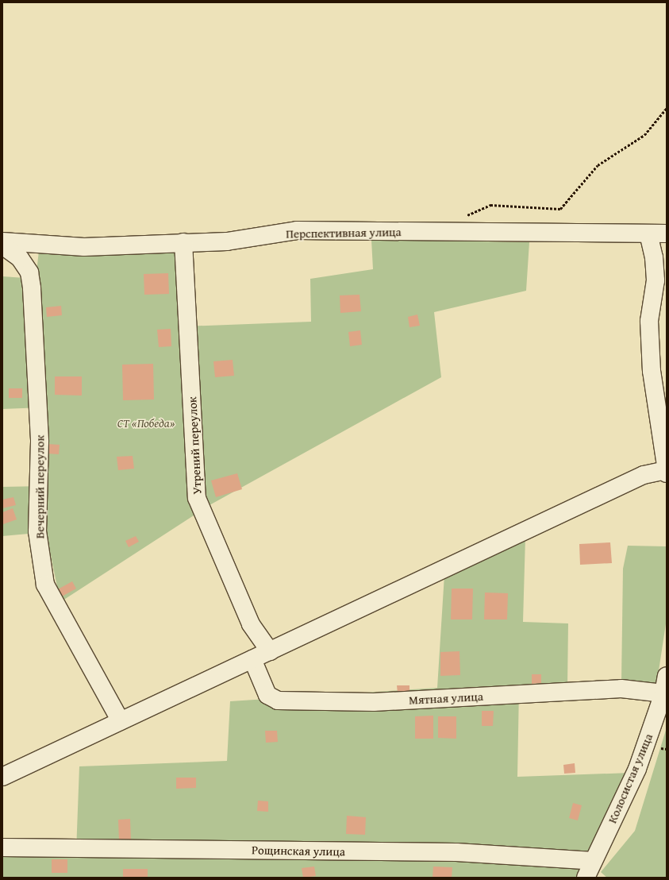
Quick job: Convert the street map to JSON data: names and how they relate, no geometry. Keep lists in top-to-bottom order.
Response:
{
  "streets": {
    "street": [
      "Перспективная улица",
      "Утрений переулок",
      "Вечерний переулок",
      "Мятная улица",
      "Колосистая улица",
      "Рощинская улица"
    ]
  },
  "crossings": [
    ["Перспективная улица", "Утрений переулок"],
    ["Мятная улица", "Колосистая улица"],
    ["Колосистая улица", "Рощинская улица"]
  ],
  "parks": ["СТ «Победа»"]
}
